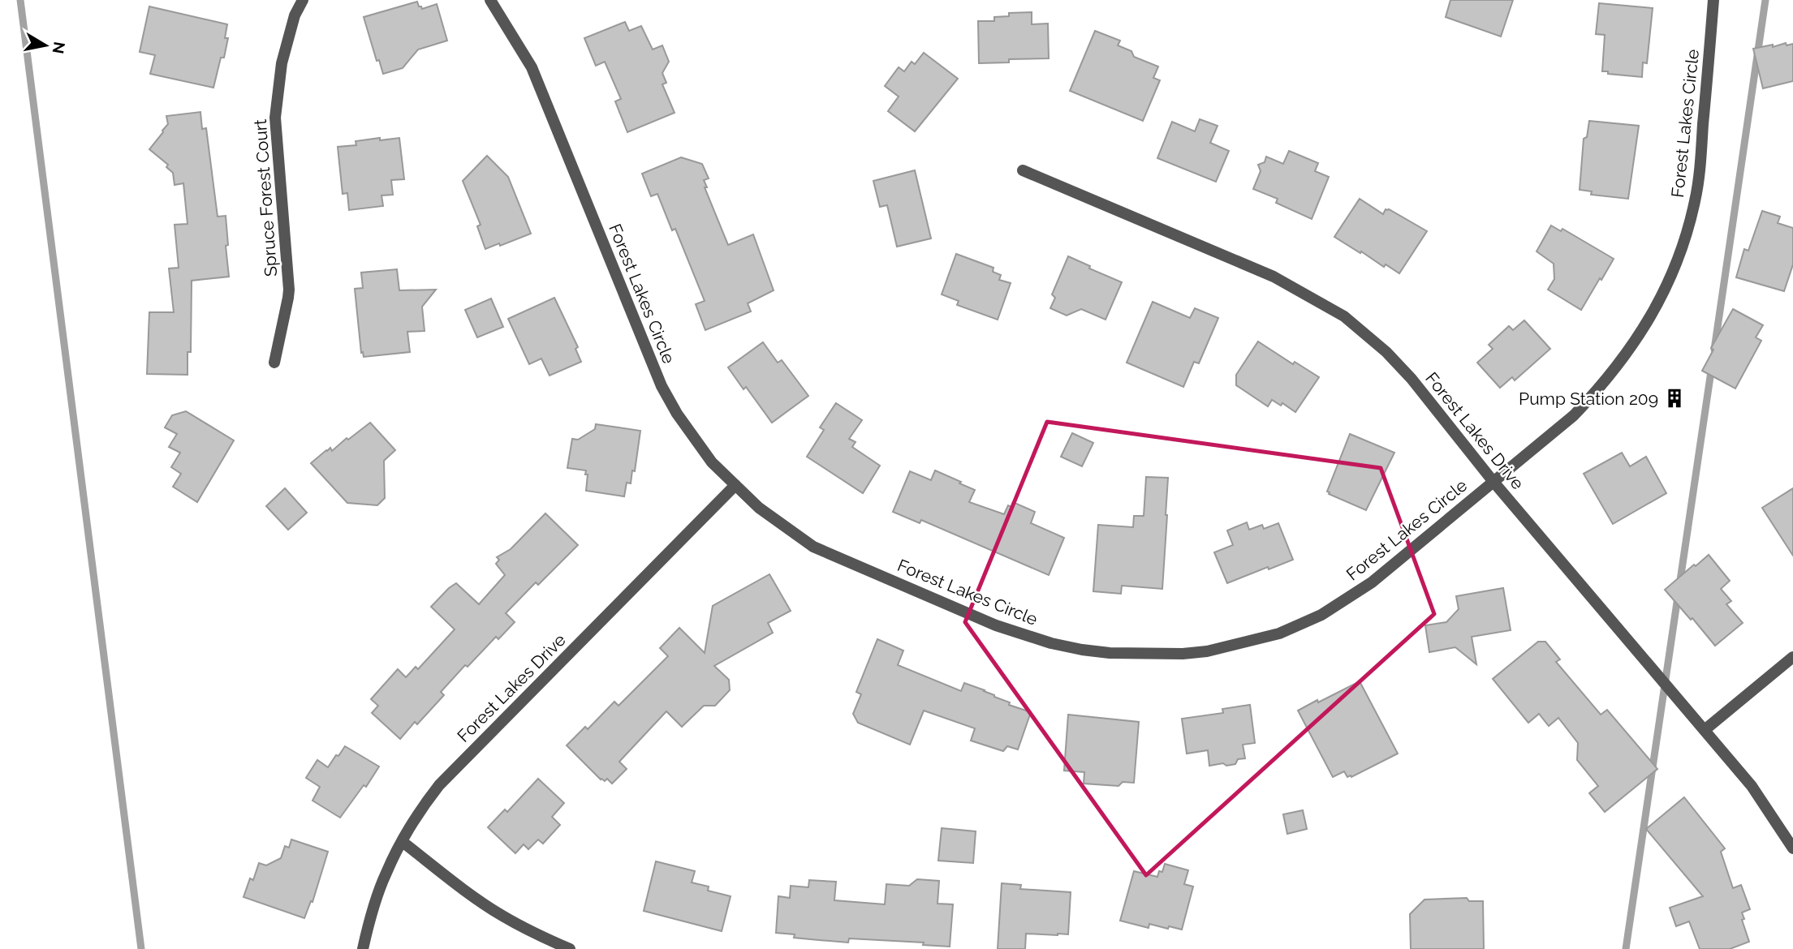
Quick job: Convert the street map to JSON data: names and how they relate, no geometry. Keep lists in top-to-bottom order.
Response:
{
  "streets": {
    "street": ["Forest Lakes Circle", "Spruce Forest Court", "Forest Lakes Drive"]
  },
  "crossings": [
    ["Forest Lakes Circle", "Forest Lakes Drive"]
  ],
  "places": {
    "building": ["Pump Station 209"]
  },
  "north": "right"
}
